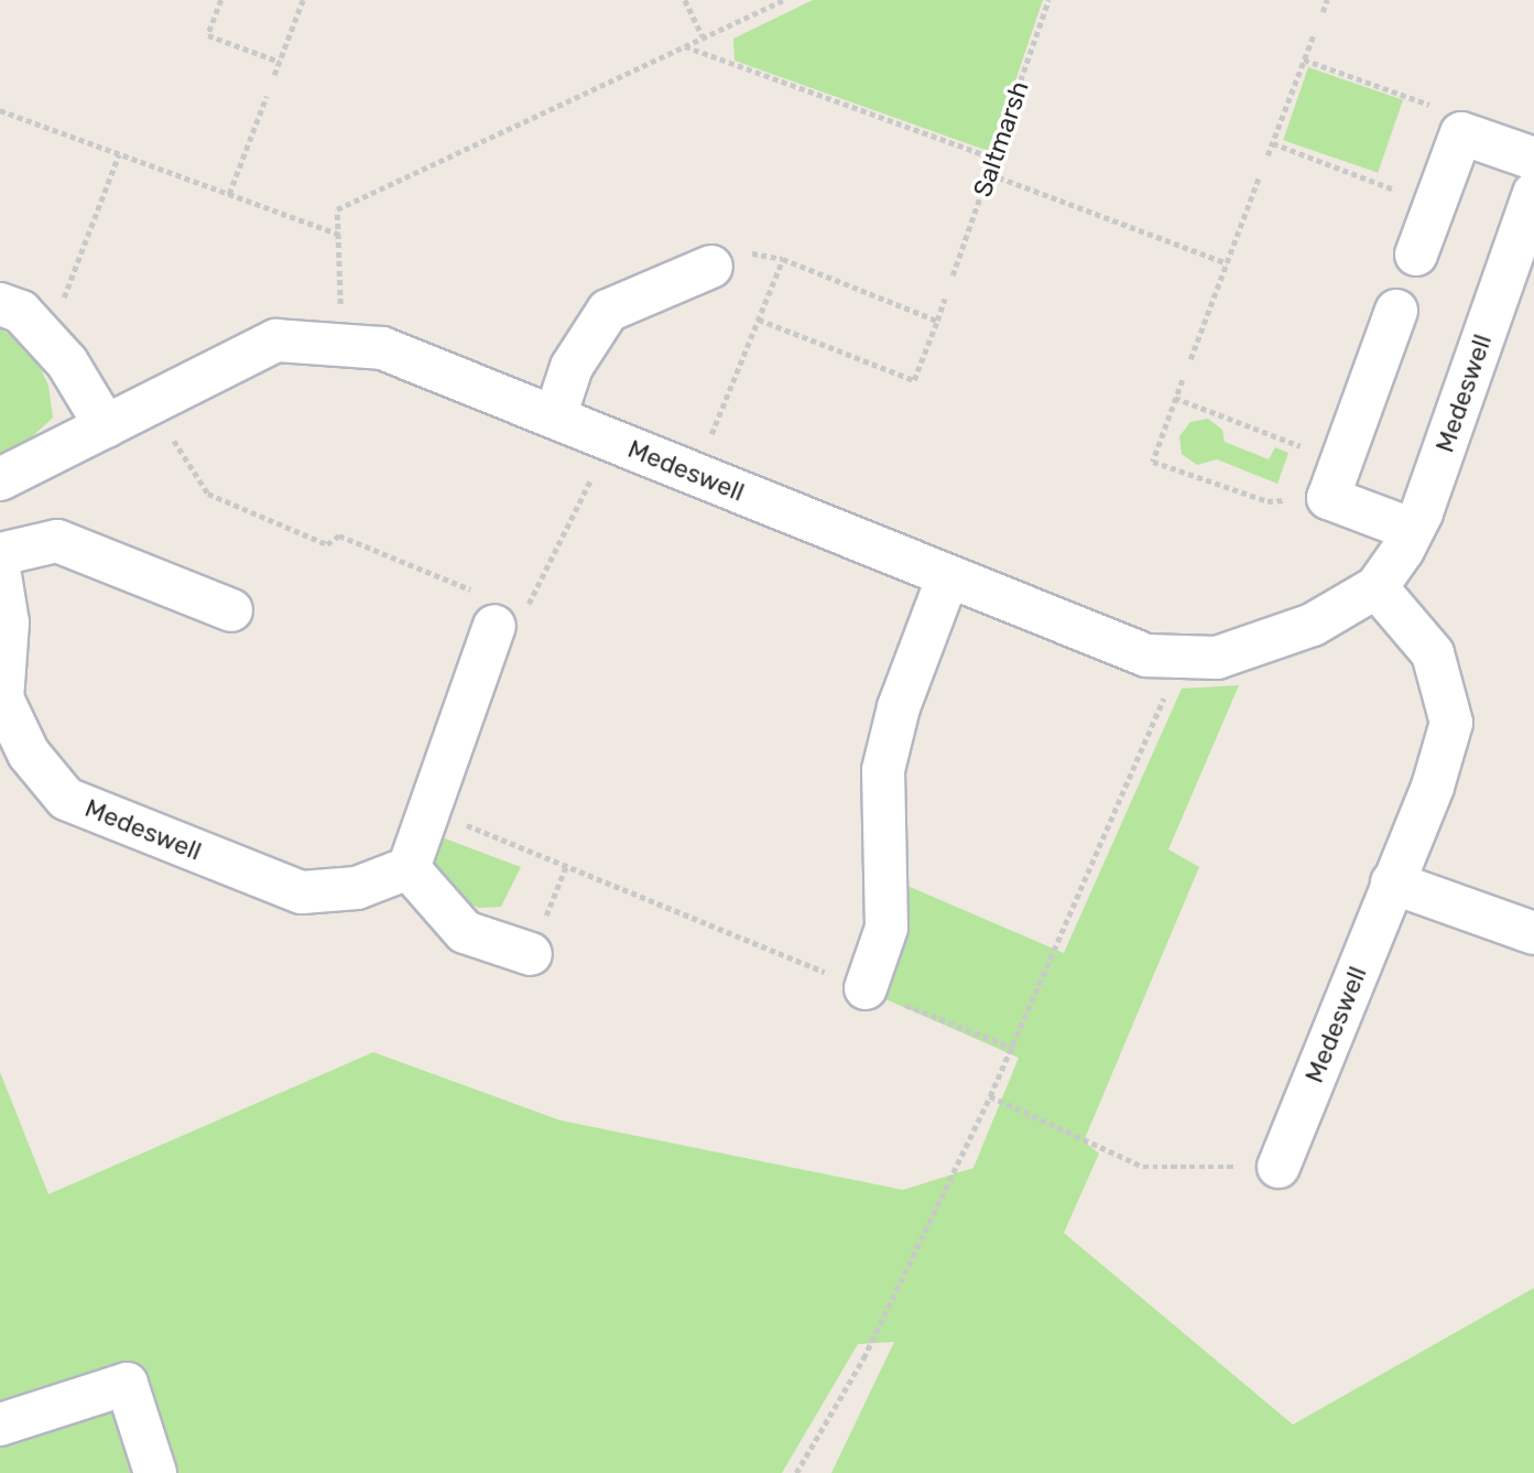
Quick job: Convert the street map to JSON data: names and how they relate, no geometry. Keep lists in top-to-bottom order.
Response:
{
  "streets": {
    "street": ["Medeswell"],
    "path": ["Saltmarsh"]
  }
}
